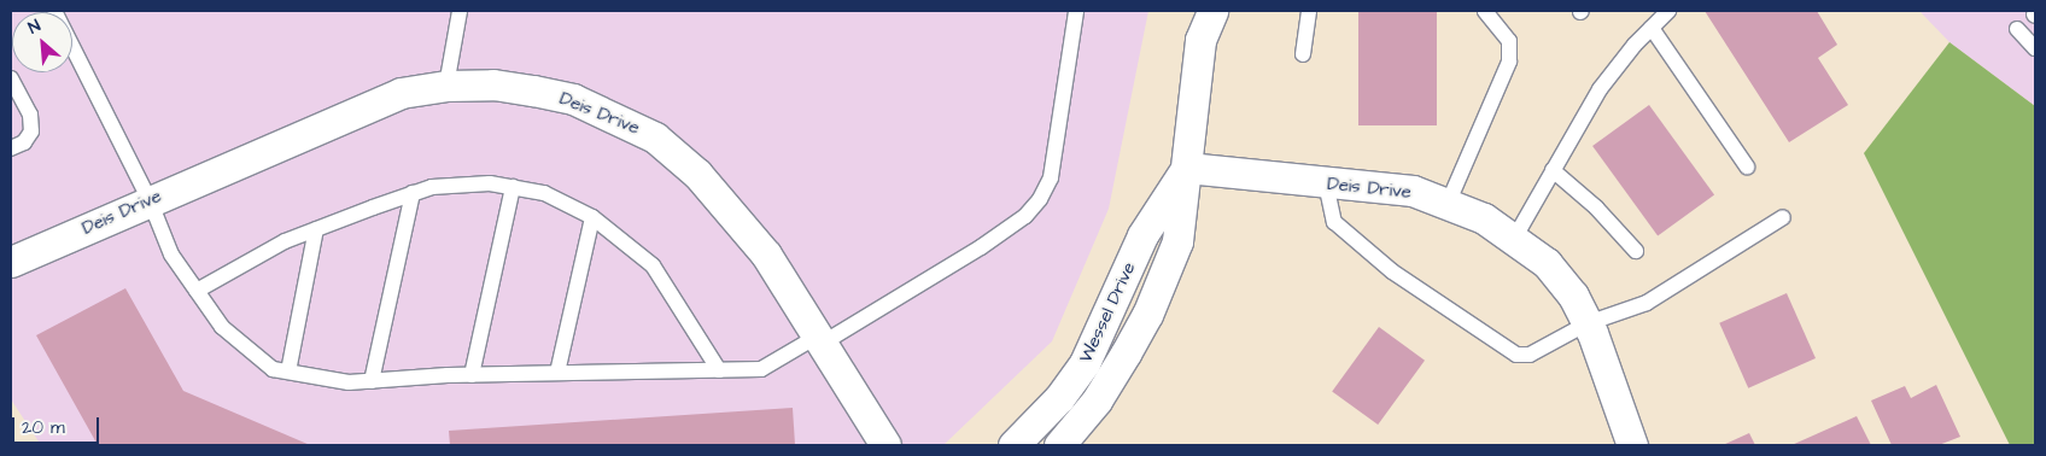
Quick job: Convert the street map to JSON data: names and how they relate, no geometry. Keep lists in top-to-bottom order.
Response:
{
  "streets": {
    "street": ["Deis Drive", "Wessel Drive"]
  },
  "crossings": [
    ["Deis Drive", "Wessel Drive"]
  ],
  "scale_bar": "20 m",
  "north": "top left"
}
